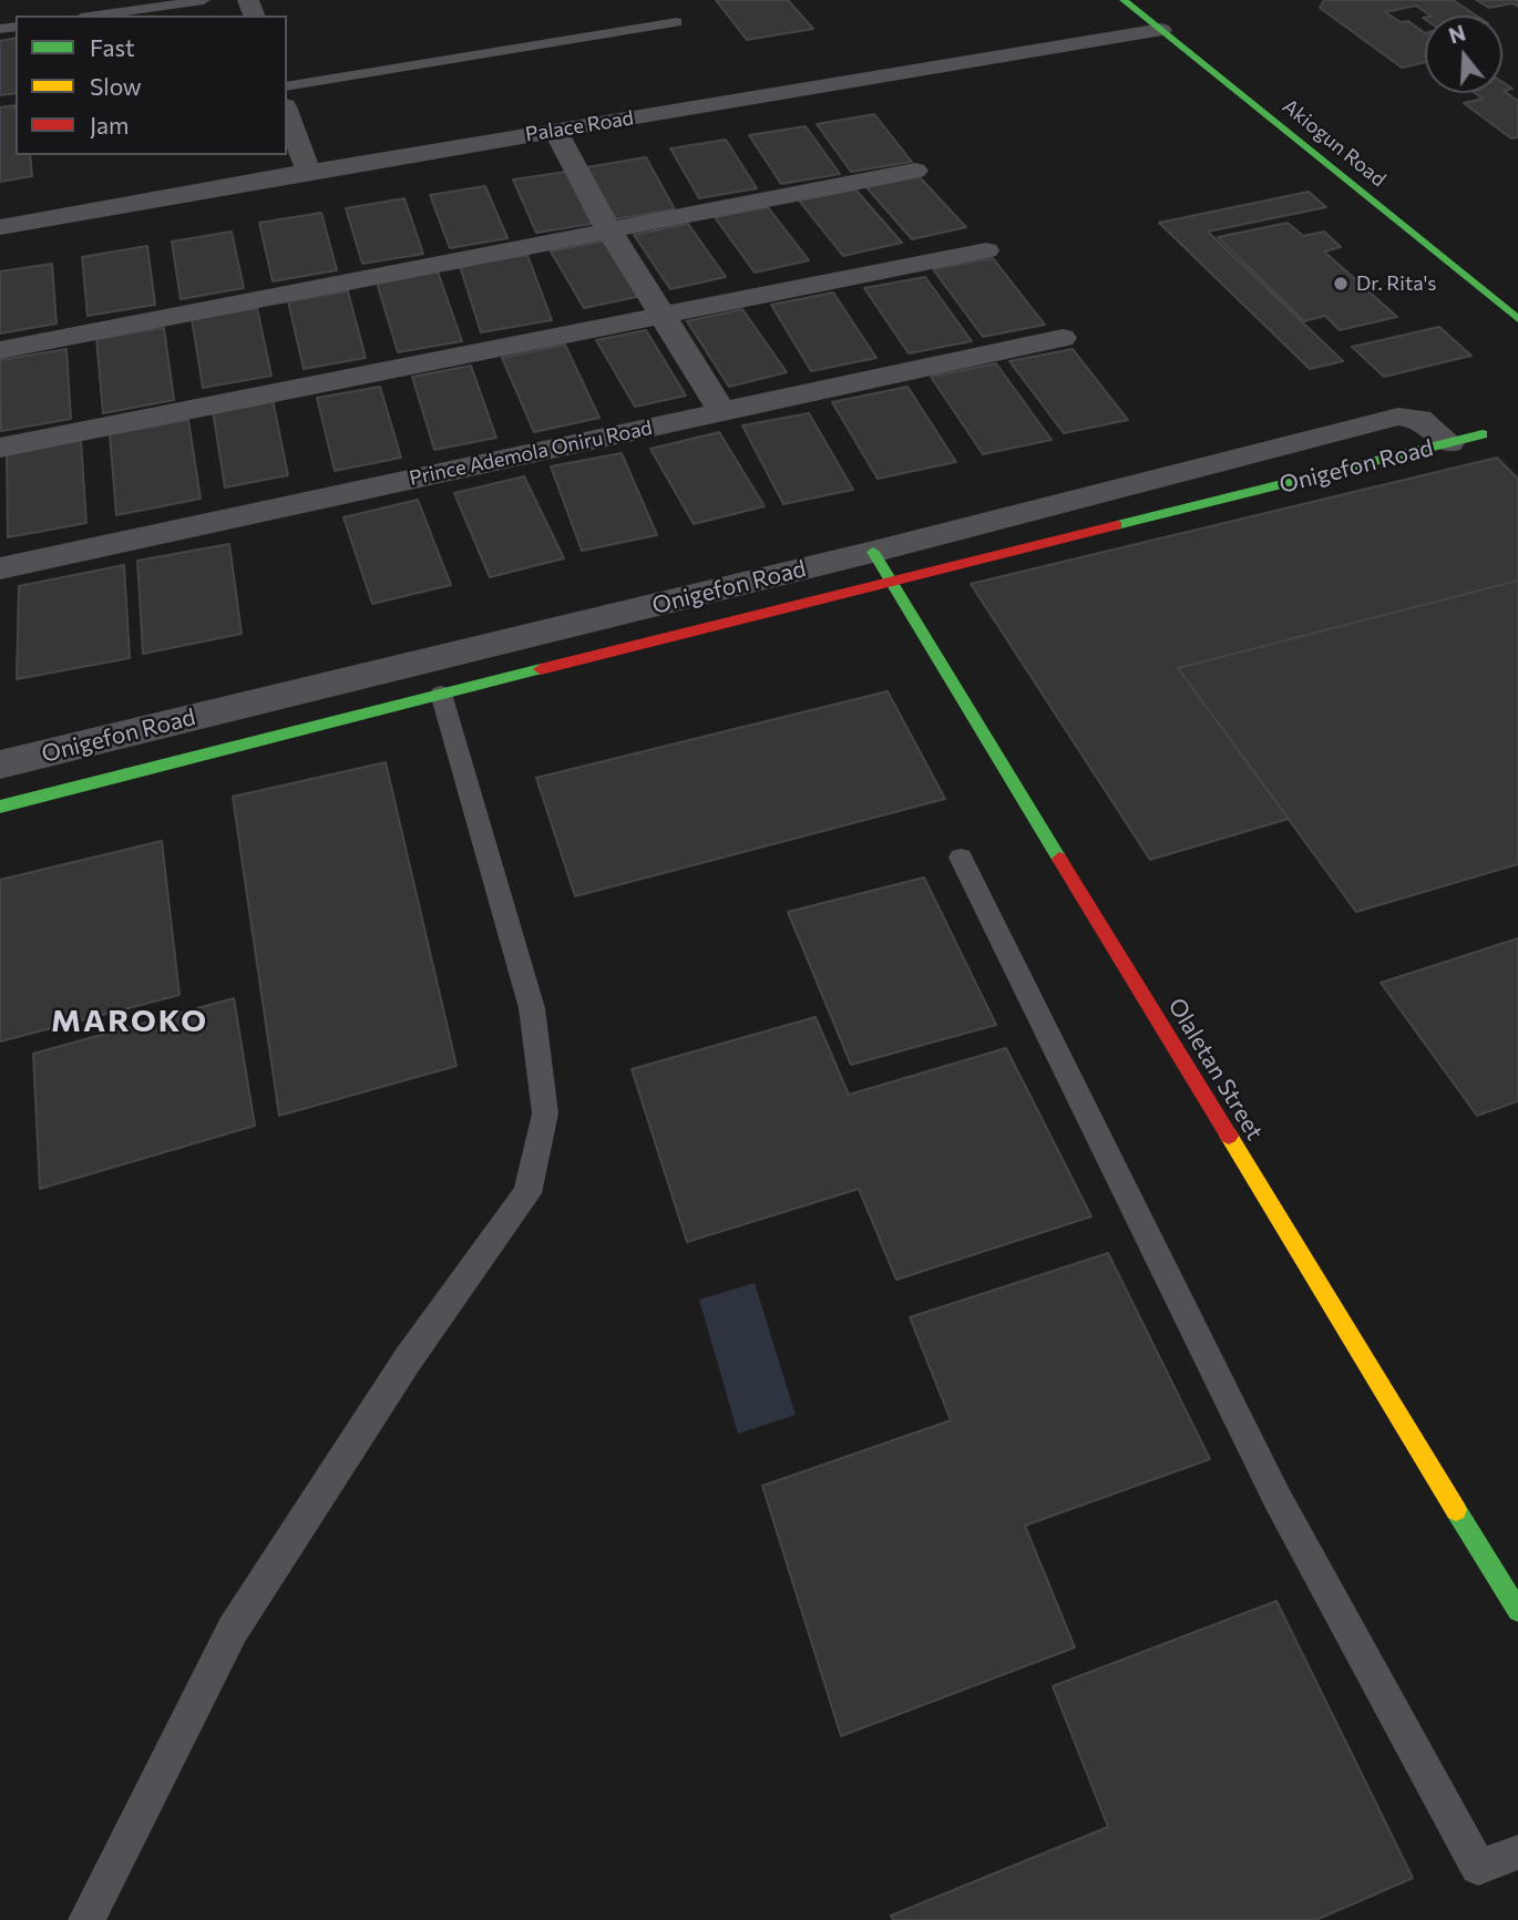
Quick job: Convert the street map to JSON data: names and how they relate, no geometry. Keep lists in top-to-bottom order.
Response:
{
  "streets": {
    "street": [
      "Palace Road",
      "Akiogun Road",
      "Prince Ademola Oniru Road",
      "Onigefon Road",
      "Olaletan Street"
    ]
  },
  "crossings": [
    ["Palace Road", "Akiogun Road"],
    ["Onigefon Road", "Olaletan Street"]
  ],
  "districts": ["MAROKO"],
  "places": ["Dr. Rita's"],
  "legend": ["Fast", "Slow", "Jam"],
  "north": "top"
}
